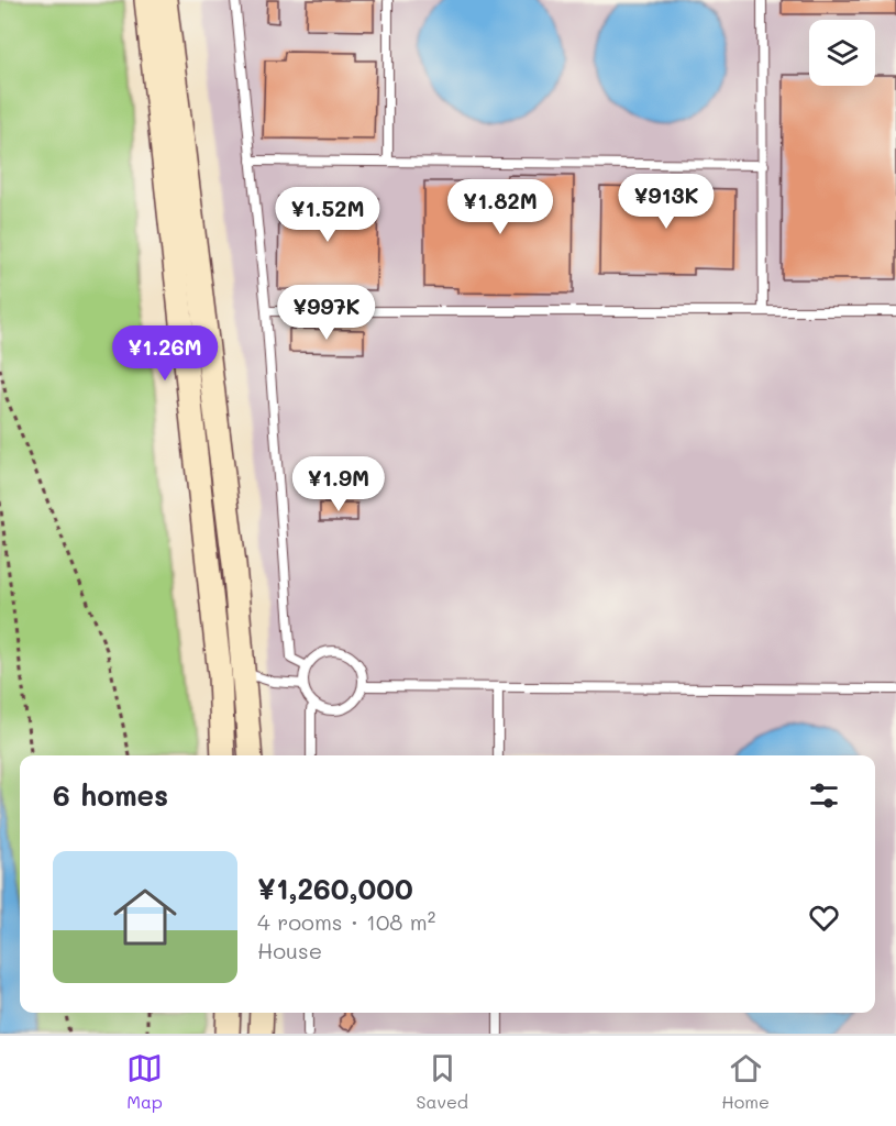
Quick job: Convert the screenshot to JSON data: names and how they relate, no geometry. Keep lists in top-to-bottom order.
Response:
{
  "page": {
    "price": [
      "¥913K",
      "¥1.82M",
      "¥1.52M",
      "¥997K",
      "¥1.26M",
      "¥1.9M"
    ],
    "heading": "6 homes",
    "list": [
      {
        "name": "¥1,260,000",
        "note": "4 rooms · 108 m² · House"
      }
    ],
    "tabs": ["Map", "Saved", "Home"]
  }
}
